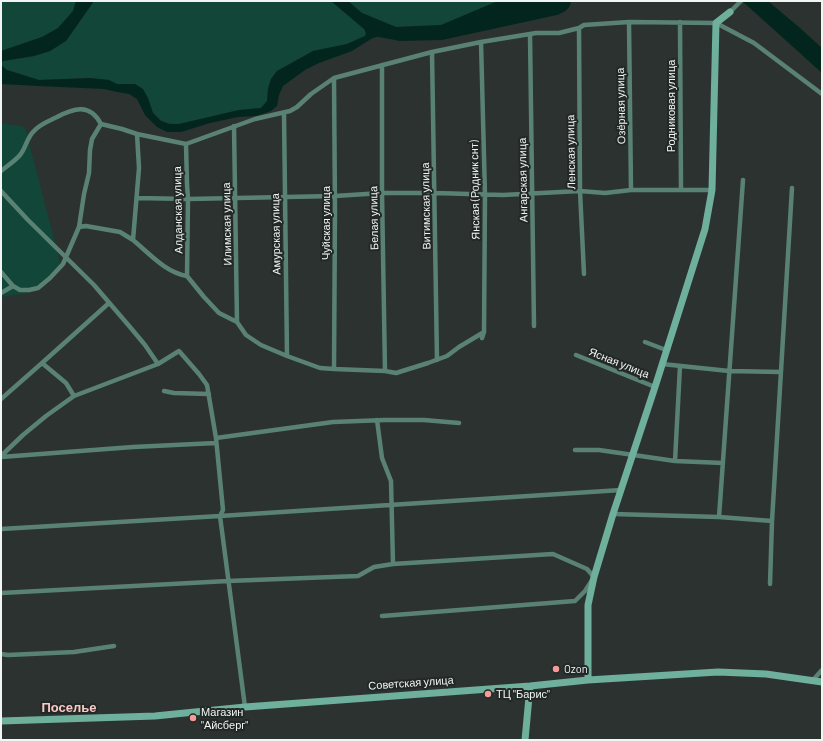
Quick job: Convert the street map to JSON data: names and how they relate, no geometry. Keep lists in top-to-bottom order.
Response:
{
  "streets": {
    "main road": ["Советская улица"],
    "street": [
      "Озёрная улица",
      "Родниковая улица",
      "Ленская улица",
      "Ангарская улица",
      "Янская (Родник снт)",
      "Витимская улица",
      "Алданская улица",
      "Белая улица",
      "Чуйская улица",
      "Илимская улица",
      "Амурская улица",
      "Ясная улица"
    ]
  },
  "crossings": [
    ["Янская (Родник снт)", "Витимская улица"]
  ],
  "districts": ["Поселье"],
  "places": ["Ozon", "ТЦ \"Барис\"", "Магазин \"Айсберг\""]
}
